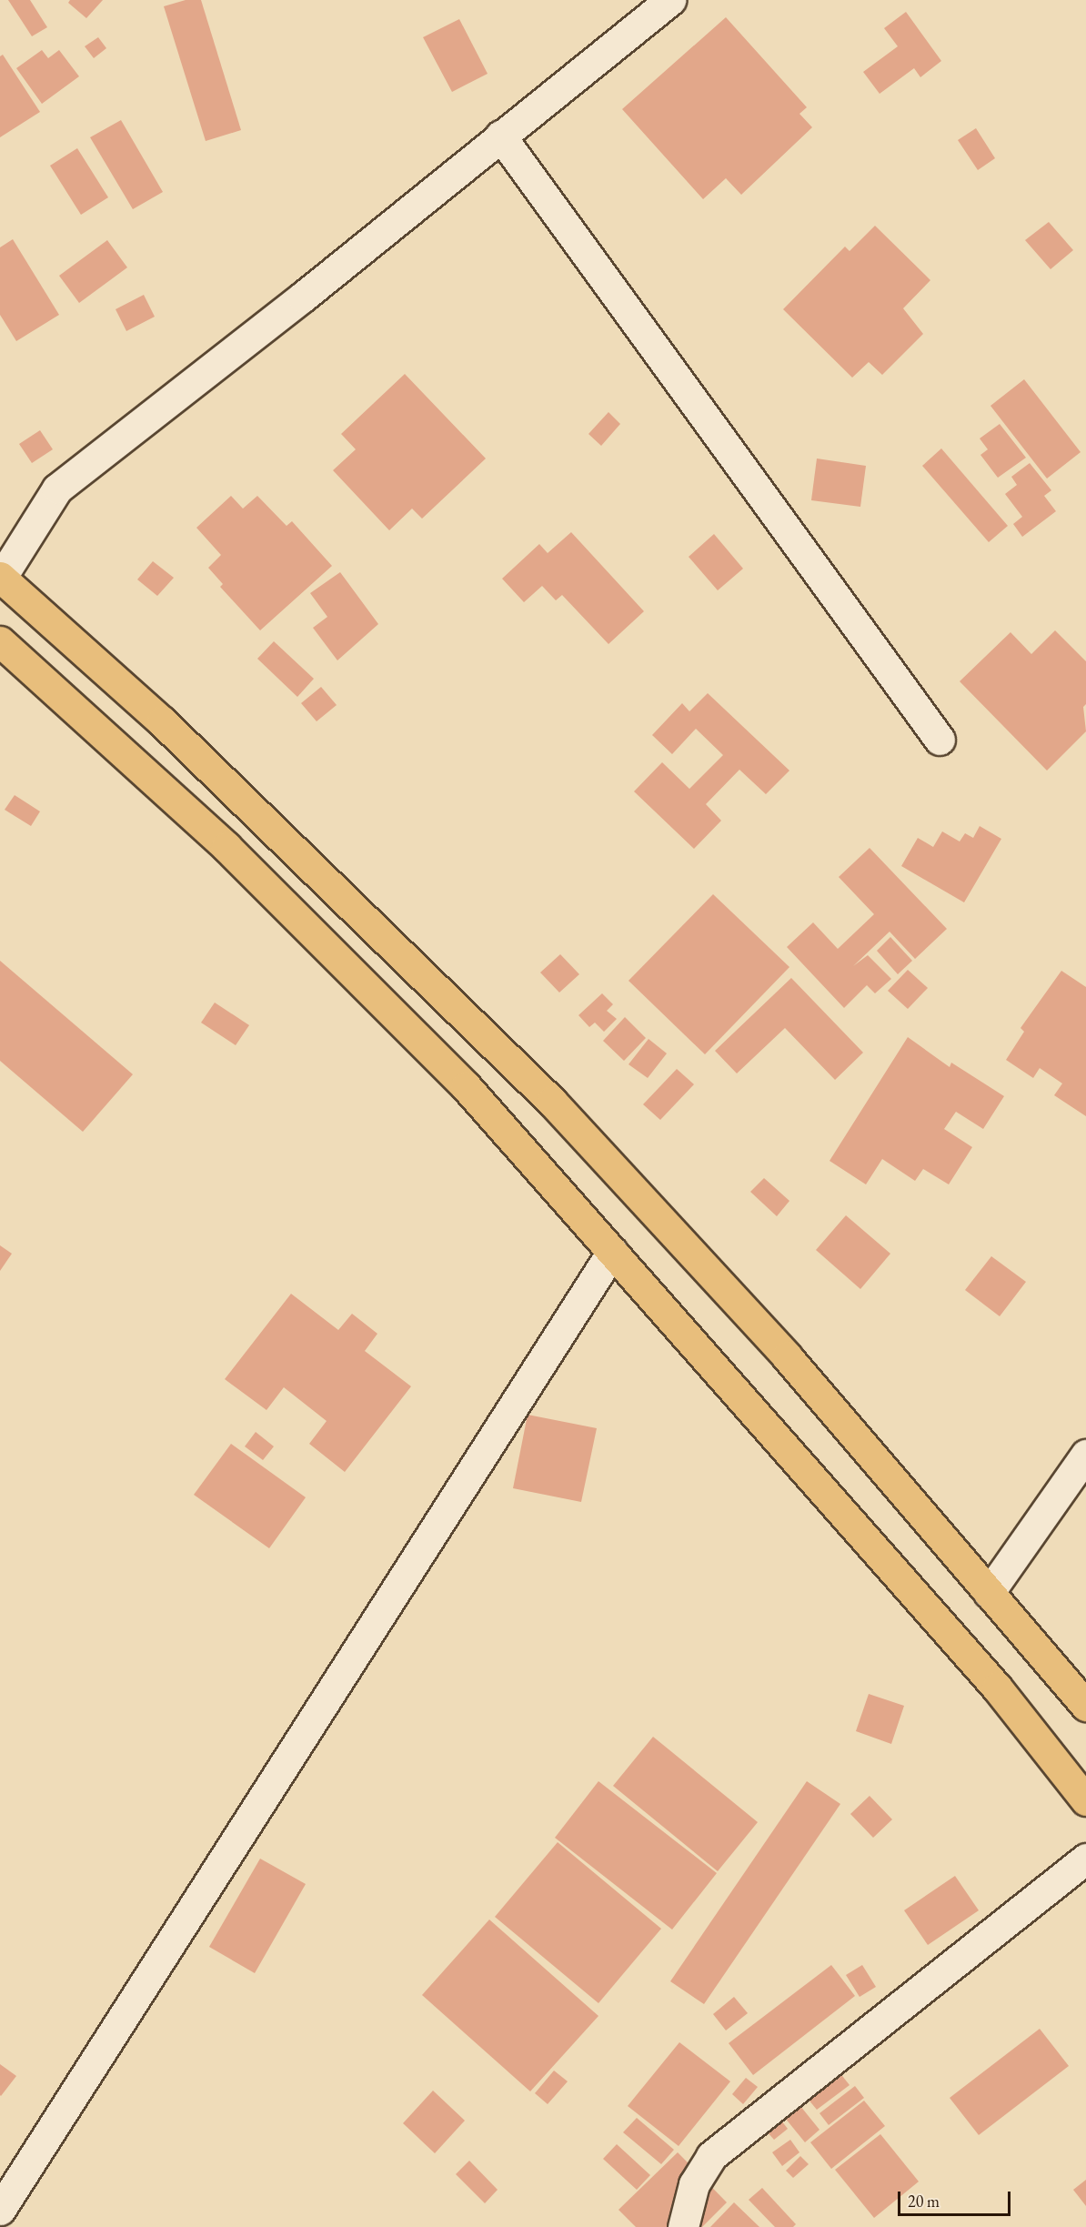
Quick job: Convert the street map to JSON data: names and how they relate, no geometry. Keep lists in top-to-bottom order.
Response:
{
  "scale_bar": "20 m"
}
